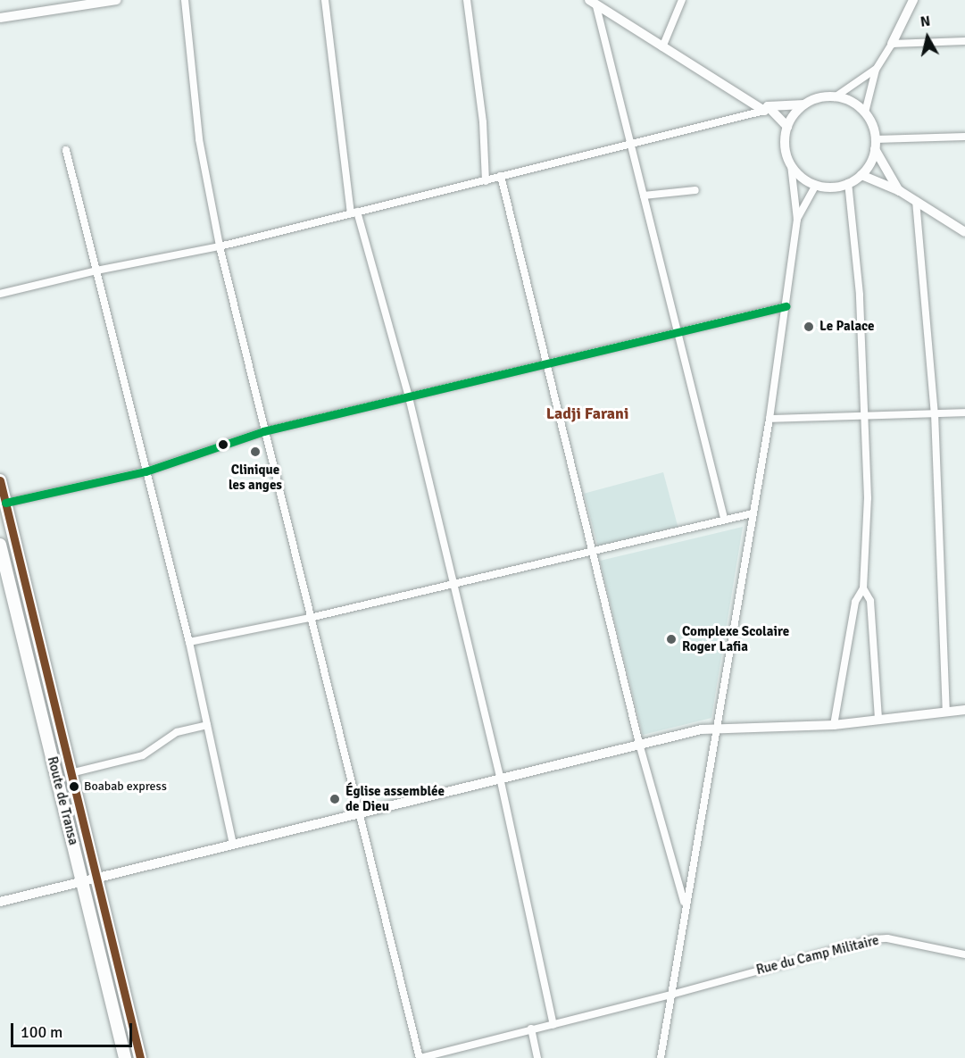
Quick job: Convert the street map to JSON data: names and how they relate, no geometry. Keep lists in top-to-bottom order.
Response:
{
  "streets": {
    "main road": ["Route de Transa"],
    "street": ["Rue du Camp Militaire"]
  },
  "districts": ["Ladji Farani"],
  "places": [
    "Le Palace",
    "Clinique les anges",
    "Complexe Scolaire Roger Lafia",
    "Boabab express",
    "Église assemblée de Dieu"
  ],
  "scale_bar": "100 m",
  "north": "top"
}
